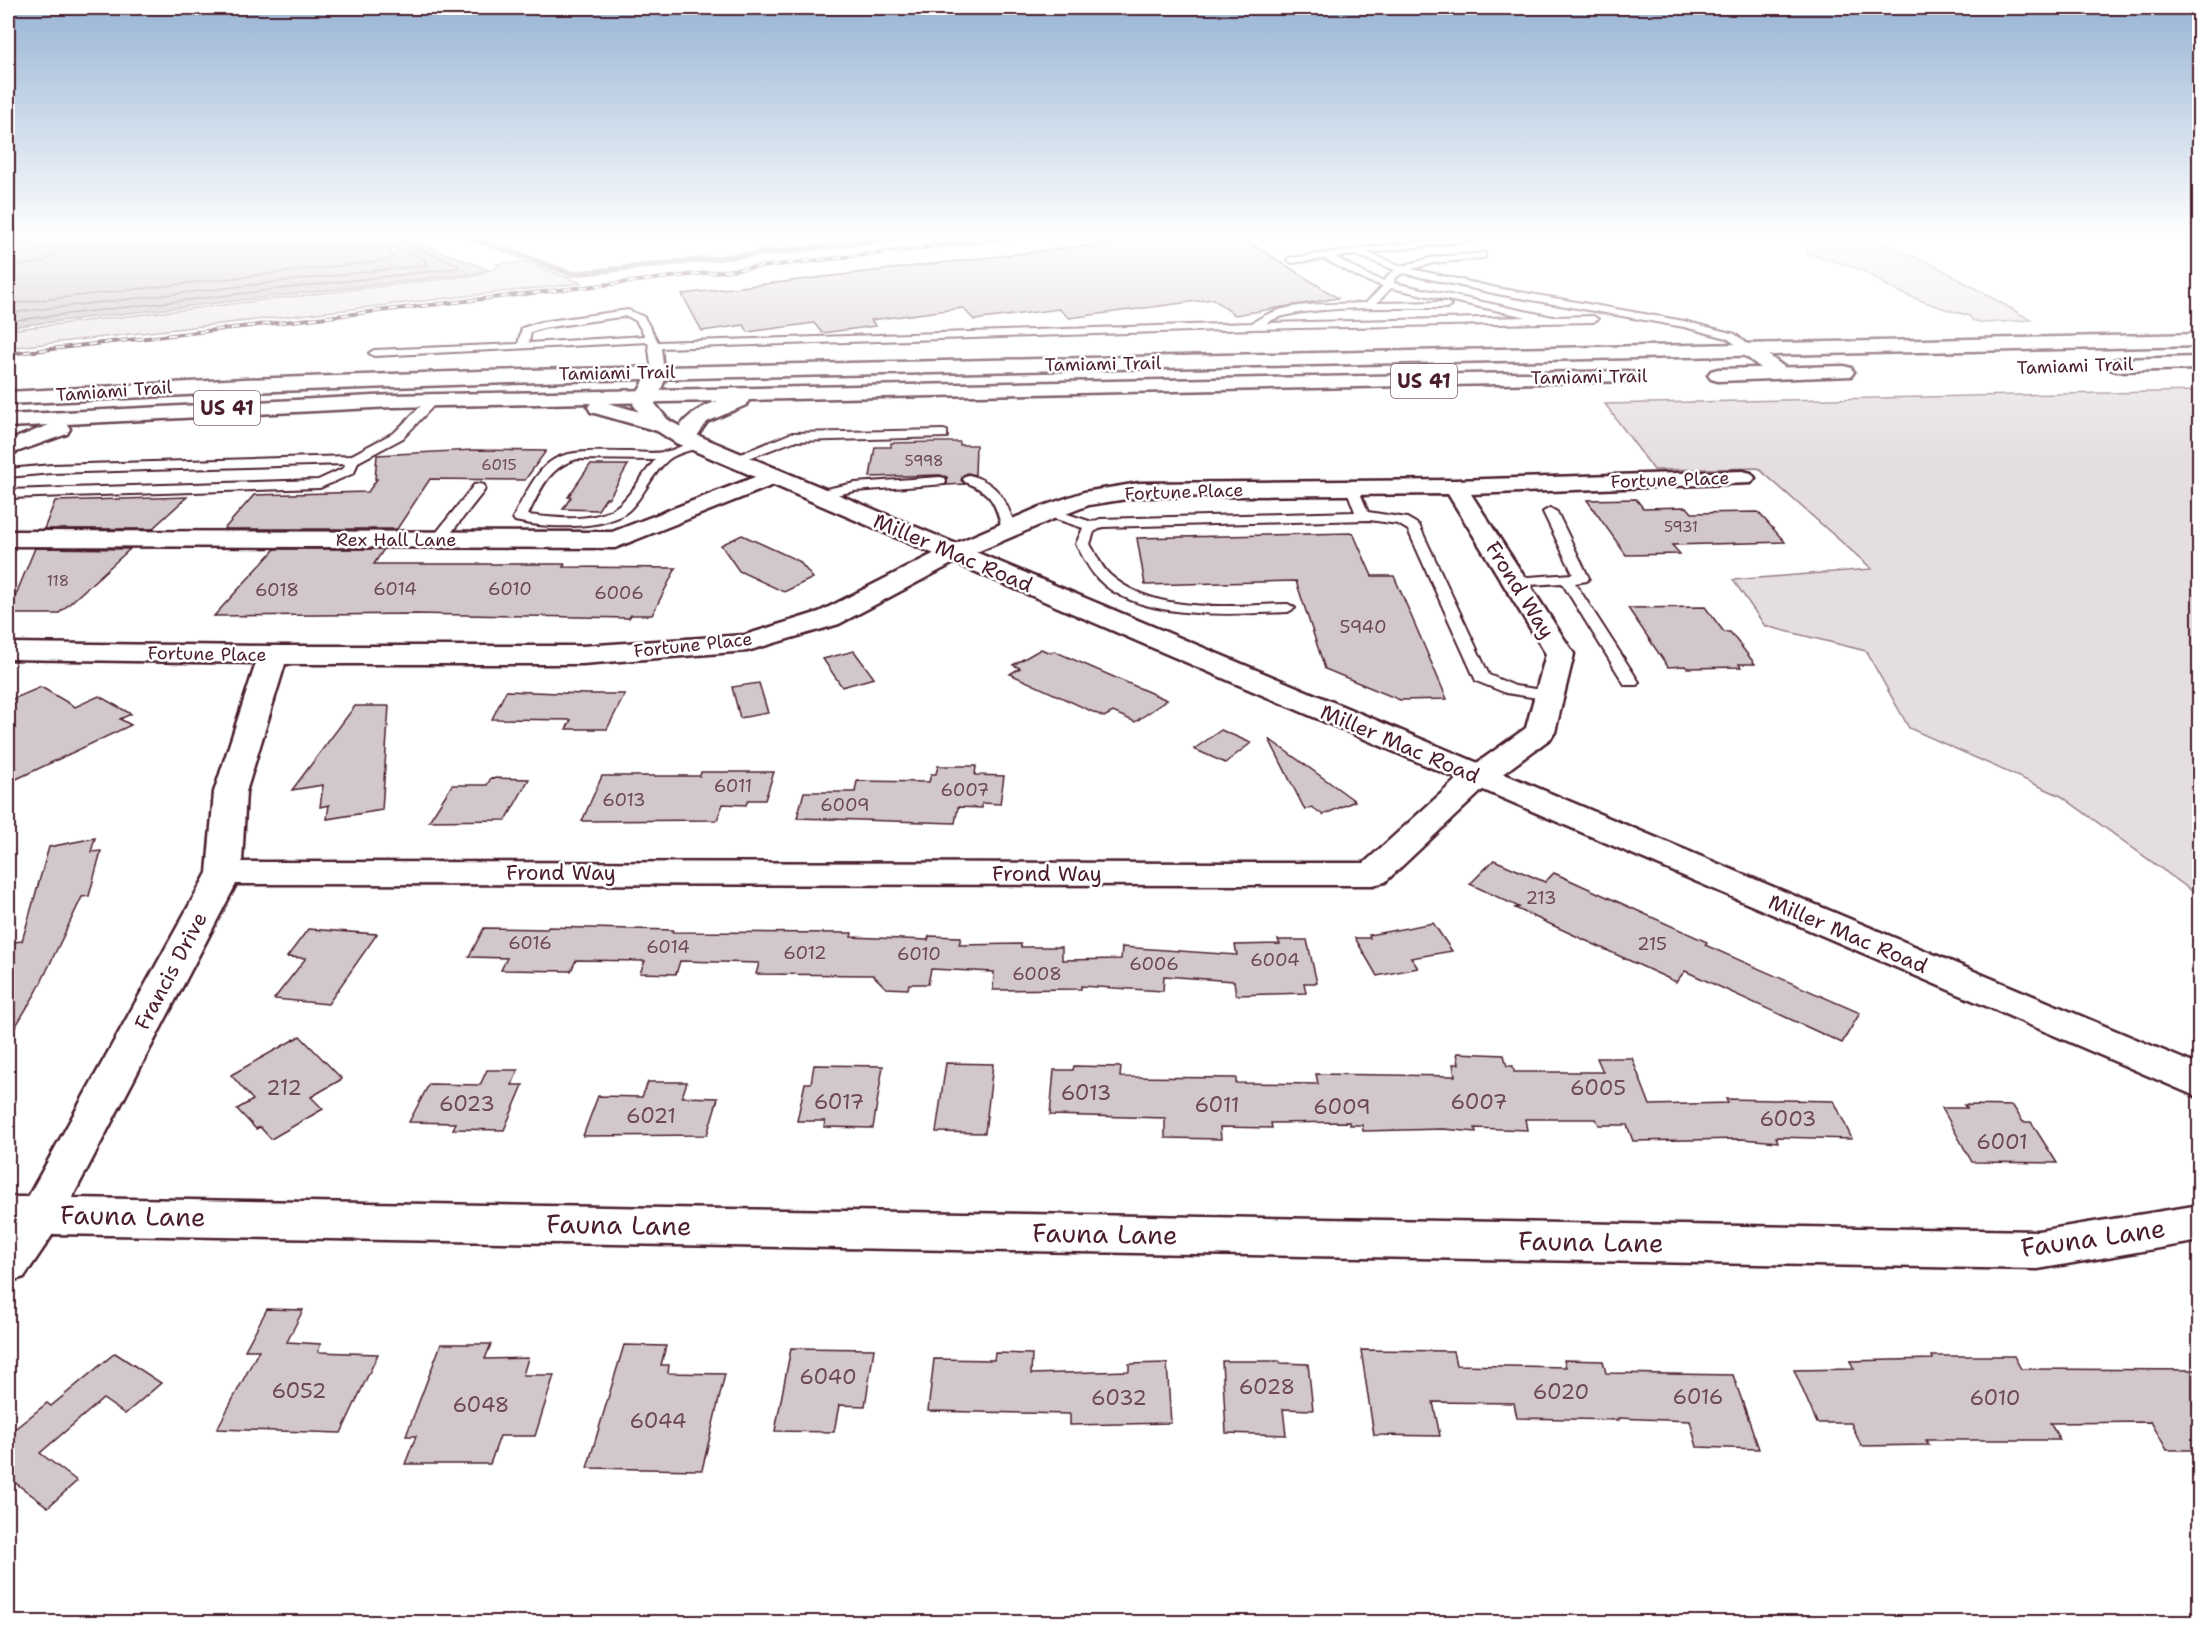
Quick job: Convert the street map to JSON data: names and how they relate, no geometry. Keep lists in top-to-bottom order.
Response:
{
  "streets": {
    "street": [
      "Tamiami Trail",
      "US 41",
      "Fortune Place",
      "Rex Hall Lane",
      "Miller Mac Road",
      "Frond Way",
      "Francis Drive",
      "Fauna Lane"
    ]
  },
  "crossings": [
    ["Tamiami Trail", "Miller Mac Road"],
    ["Fortune Place", "Miller Mac Road"],
    ["Fortune Place", "Frond Way"],
    ["Fortune Place", "Francis Drive"],
    ["Rex Hall Lane", "Miller Mac Road"],
    ["Miller Mac Road", "Frond Way"],
    ["Frond Way", "Francis Drive"],
    ["Francis Drive", "Fauna Lane"]
  ],
  "house_numbers": [
    "5998",
    "6015",
    "5931",
    "118",
    "6014",
    "6010",
    "6018",
    "6006",
    "5940",
    "6011",
    "6007",
    "6013",
    "6009",
    "213",
    "6016",
    "215",
    "6014",
    "6012",
    "6010",
    "6004",
    "6006",
    "6008",
    "212",
    "6005",
    "6013",
    "6017",
    "6007",
    "6023",
    "6011",
    "6009",
    "6021",
    "6003",
    "6001",
    "6040",
    "6028",
    "6052",
    "6020",
    "6016",
    "6032",
    "6010",
    "6048",
    "6044"
  ]
}
